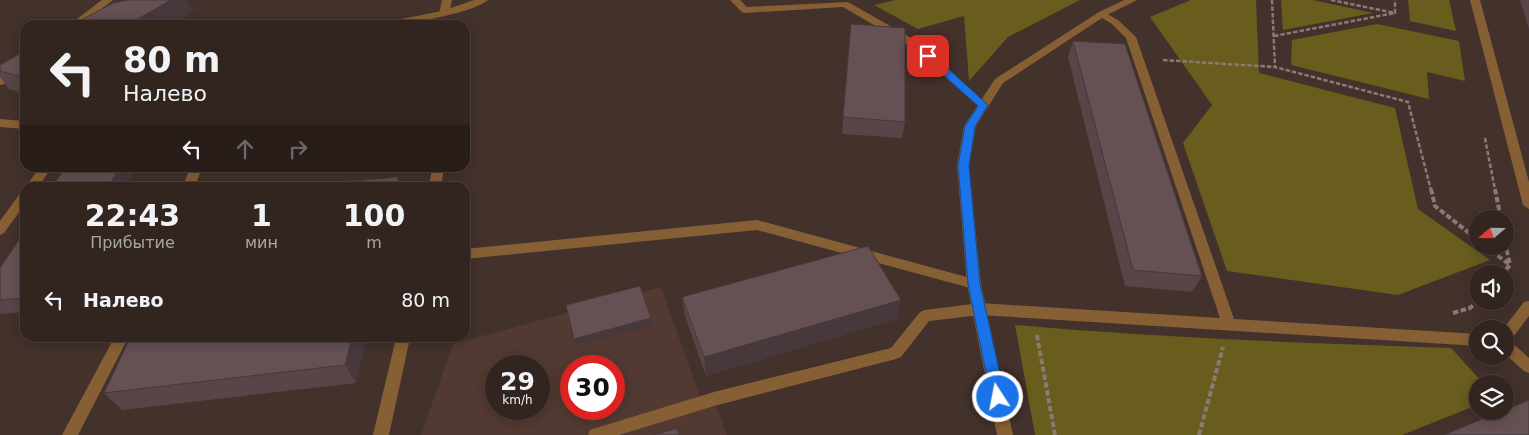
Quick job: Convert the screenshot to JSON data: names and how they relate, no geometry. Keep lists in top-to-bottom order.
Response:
{
  "north": "left",
  "page": {
    "turn": ["80 m", "Налево"],
    "eta": [
      "22:43",
      "Прибытие",
      "1",
      "мин",
      "100",
      "m"
    ],
    "list": [
      {
        "name": "Налево",
        "value": "80 m"
      }
    ],
    "speed": "29 km/h",
    "limit": "30"
  }
}
